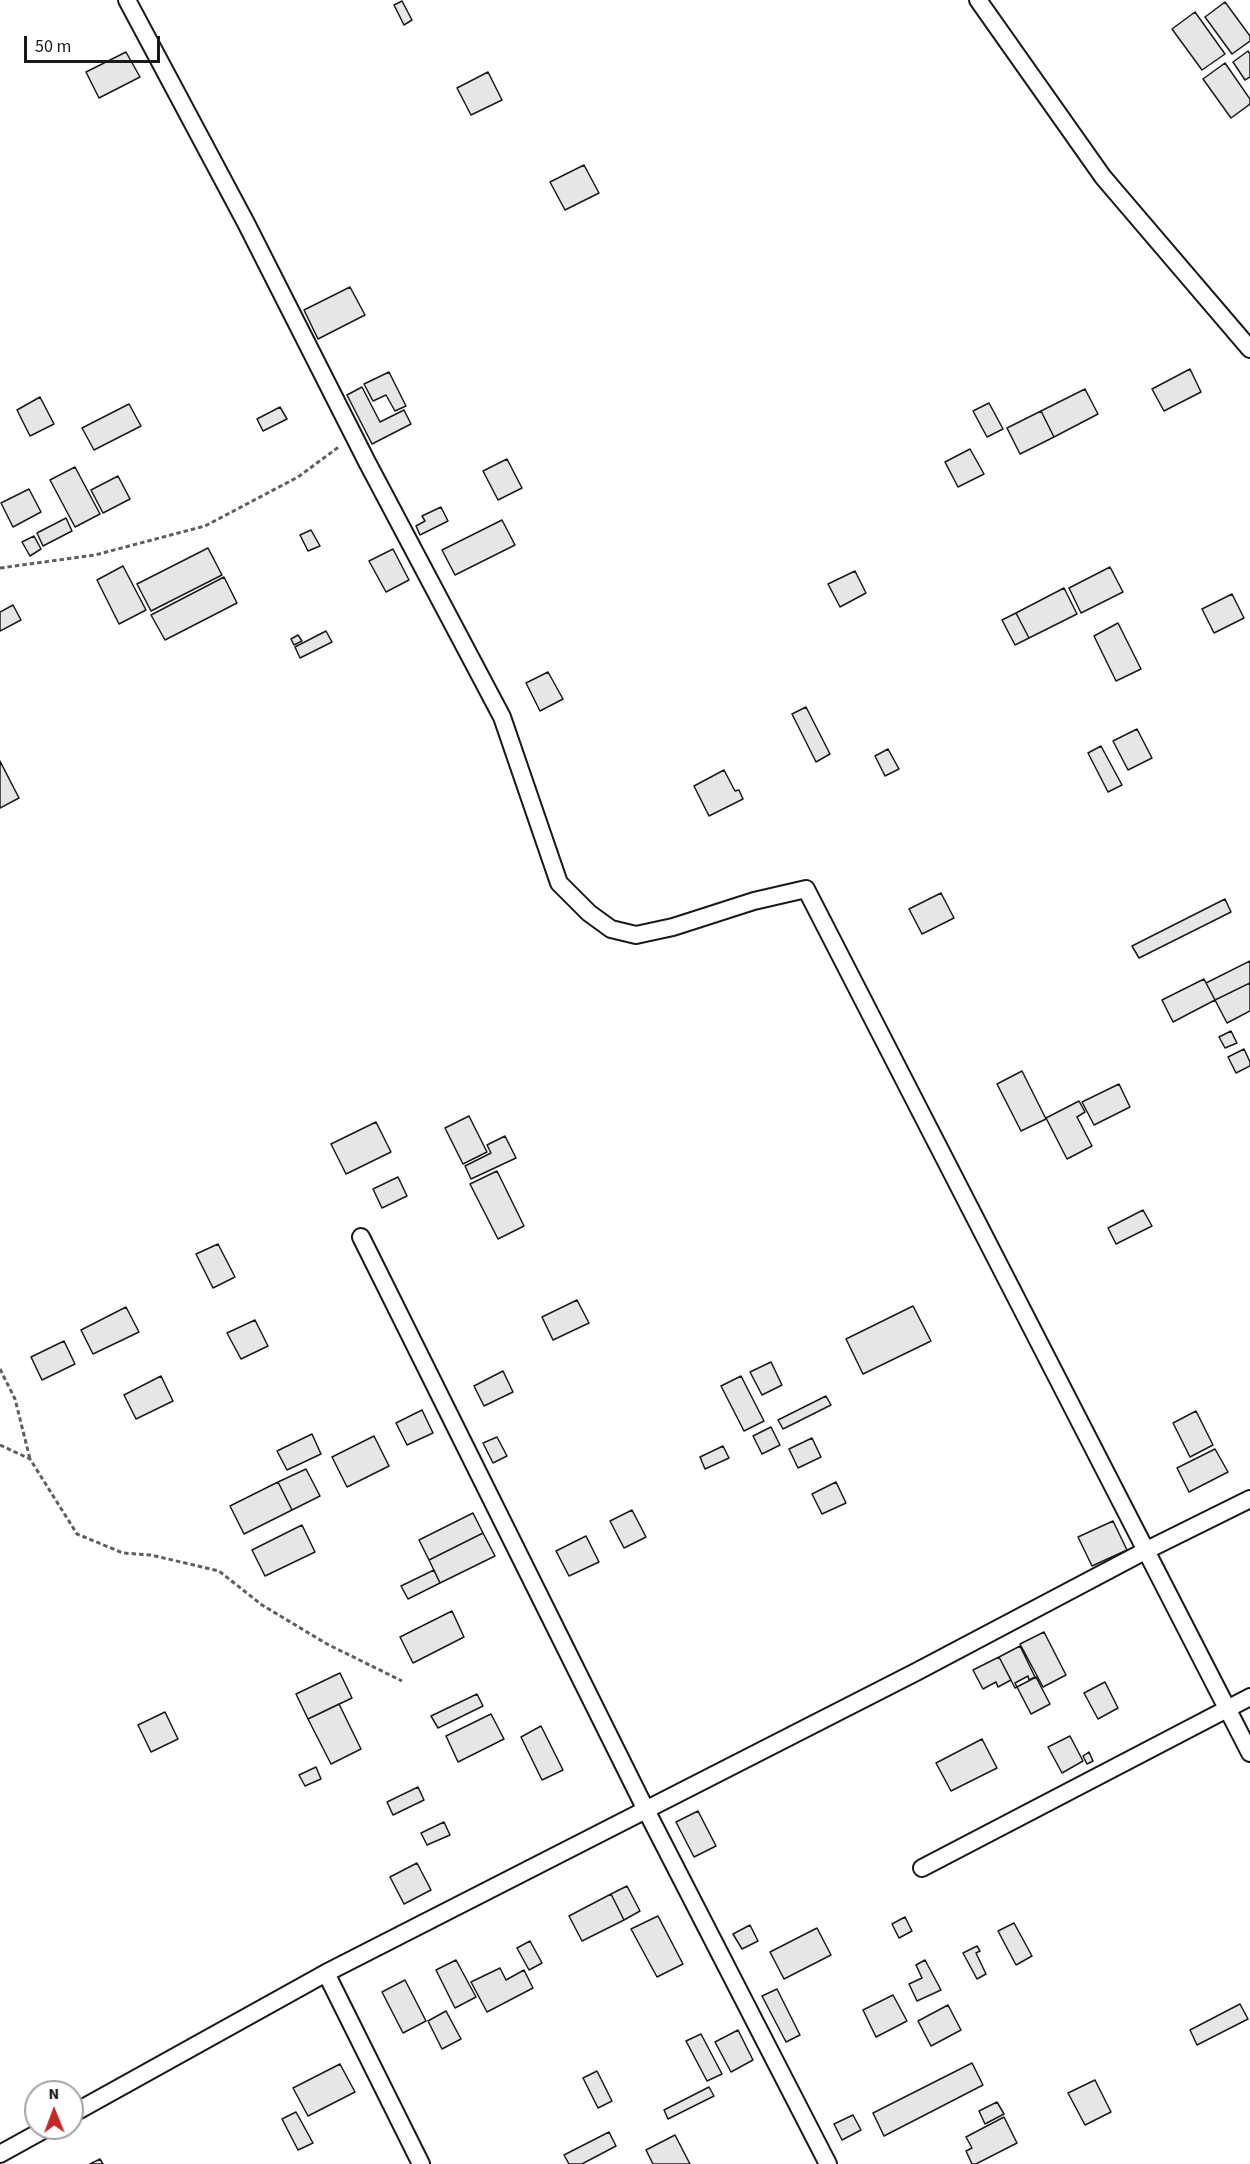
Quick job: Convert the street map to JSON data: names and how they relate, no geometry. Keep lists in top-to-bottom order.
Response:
{
  "scale_bar": "50 m",
  "north": "top"
}
